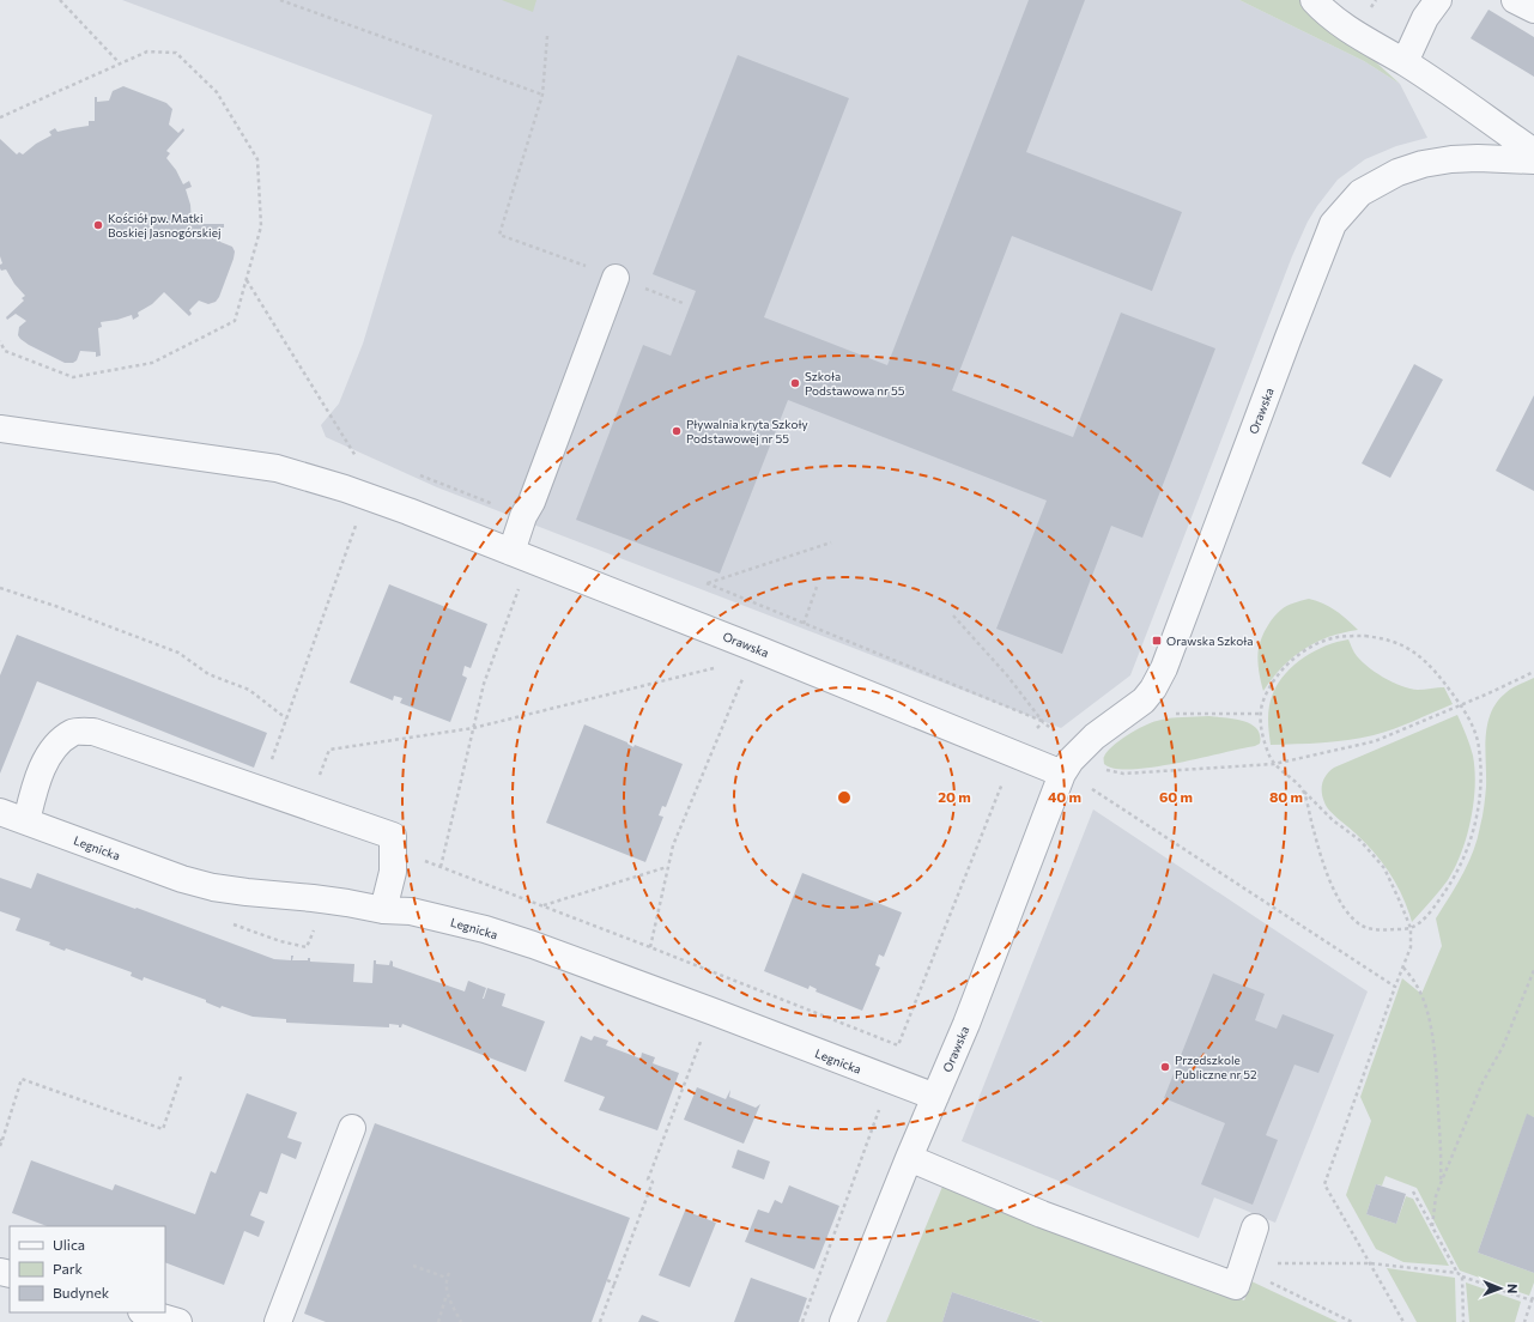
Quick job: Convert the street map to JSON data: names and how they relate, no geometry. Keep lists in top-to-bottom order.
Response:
{
  "streets": {
    "street": ["Orawska", "Legnicka"]
  },
  "crossings": [
    ["Orawska", "Legnicka"]
  ],
  "places": {
    "other": [
      "Kościół pw. Matki Boskiej Jasnogórskiej",
      "Szkoła Podstawowa nr 55",
      "Pływalnia kryta Szkoły Podstawowej nr 55",
      "Przedszkole Publiczne nr 52"
    ],
    "transit": ["Orawska Szkoła"]
  },
  "legend": ["Ulica", "Park", "Budynek"],
  "north": "right",
  "rings": [
    "20 m",
    "40 m",
    "60 m",
    "80 m"
  ]
}
